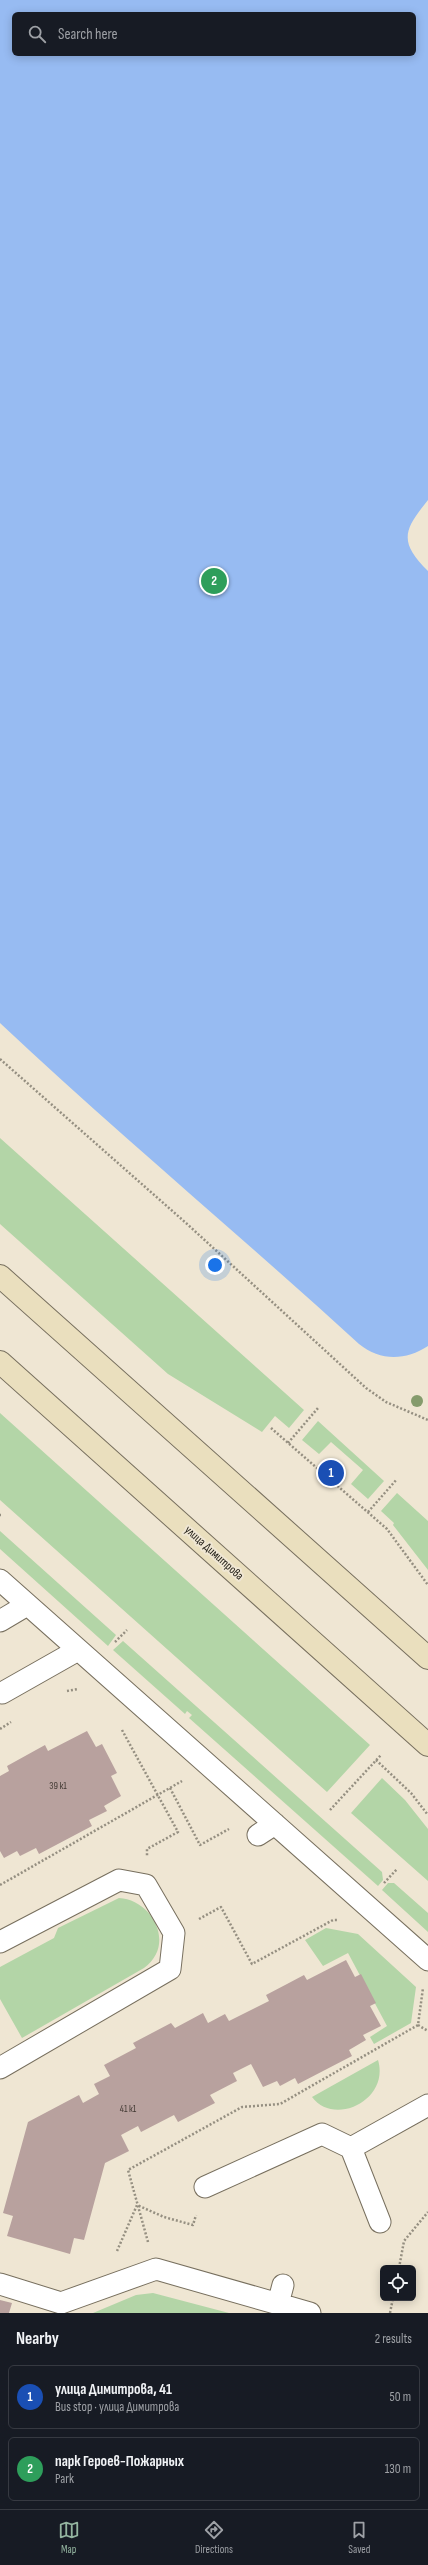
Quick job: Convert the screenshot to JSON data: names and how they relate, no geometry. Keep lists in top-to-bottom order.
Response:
{
  "streets": {
    "street": ["улица Димитрова"]
  },
  "house_numbers": ["39 к1", "41 к1"],
  "page": {
    "search": "Search here",
    "pins": ["2", "1"],
    "heading": ["Nearby", "2 results"],
    "list": [
      {
        "mark": "1",
        "name": "улица Димитрова, 41",
        "note": "Bus stop · улица Димитрова",
        "value": "50 m"
      },
      {
        "mark": "2",
        "name": "парк Героев-Пожарных",
        "note": "Park",
        "value": "130 m"
      }
    ],
    "nav": ["Map", "Directions", "Saved"]
  }
}
